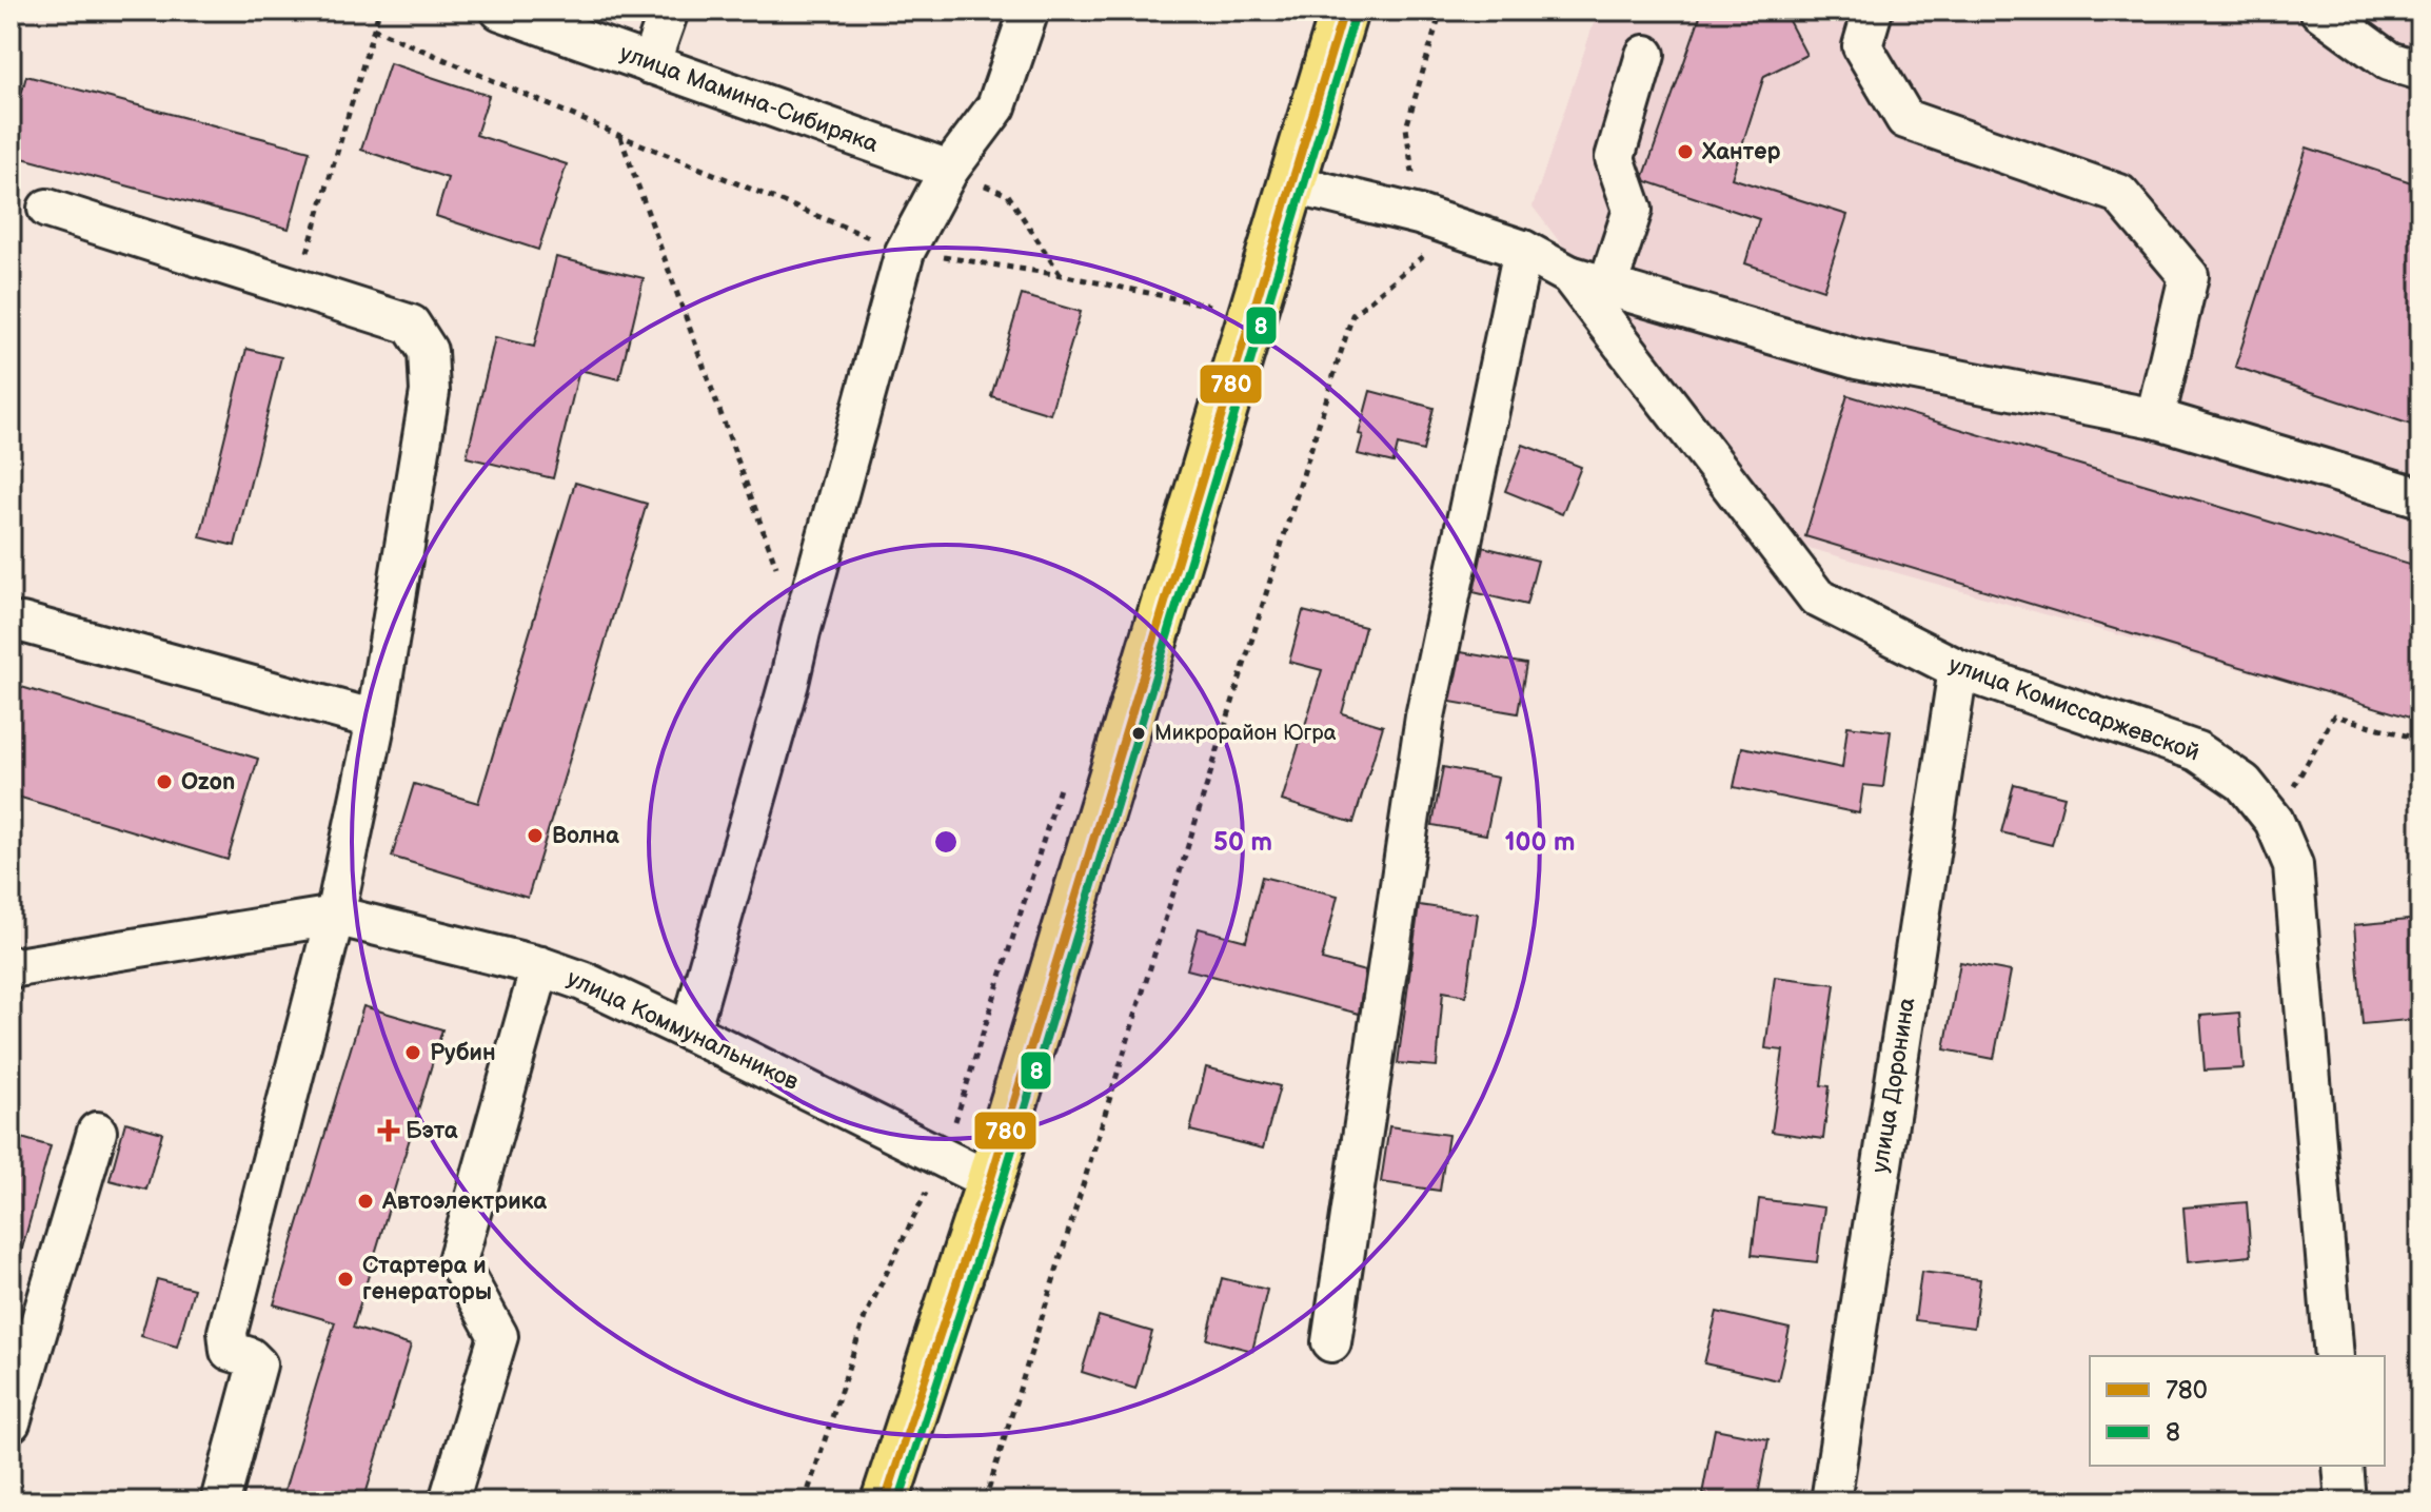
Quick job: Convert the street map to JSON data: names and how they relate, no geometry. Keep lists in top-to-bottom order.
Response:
{
  "streets": {
    "street": [
      "улица Мамина-Сибиряка",
      "улица Комиссаржевской",
      "улица Коммунальников",
      "улица Доронина"
    ]
  },
  "crossings": [
    ["улица Комиссаржевской", "улица Доронина"]
  ],
  "places": {
    "other": [
      "Хантер",
      "Микрорайон Югра",
      "Ozon",
      "Волна",
      "Рубин",
      "Автоэлектрика",
      "Стартера и генераторы"
    ],
    "health": ["Бэта"]
  },
  "lines": ["transit line 780", "transit line 8"],
  "legend": ["780", "8"],
  "rings": ["50 m", "100 m"]
}
